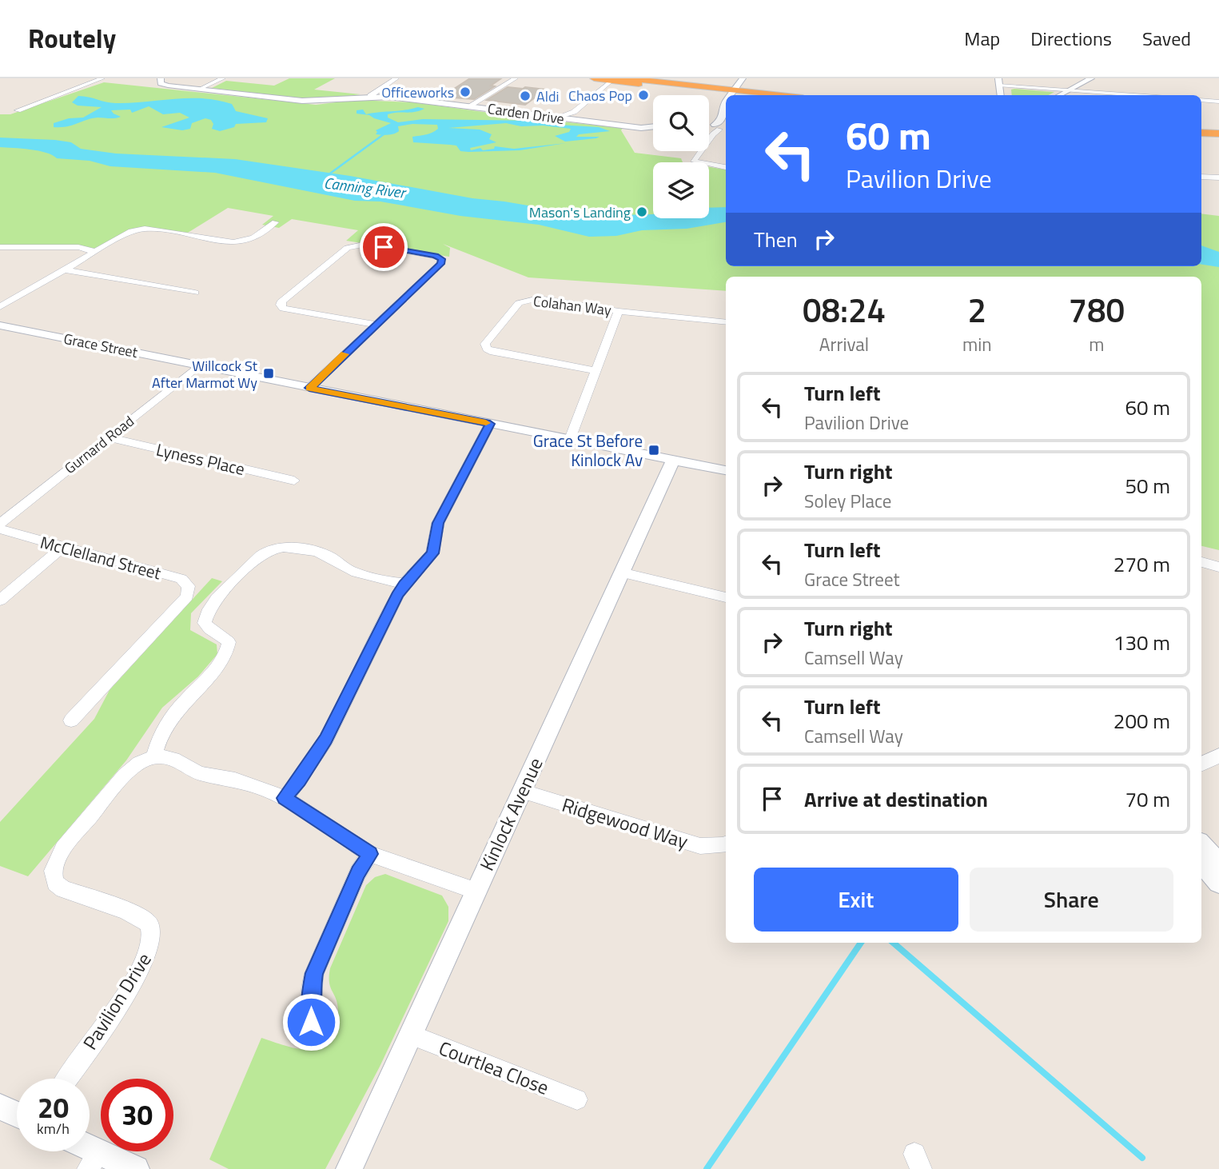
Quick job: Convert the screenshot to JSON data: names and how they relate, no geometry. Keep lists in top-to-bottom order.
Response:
{
  "streets": {
    "street": [
      "Carden Drive",
      "Colahan Way",
      "Grace Street",
      "Gurnard Road",
      "Lyness Place",
      "McClelland Street",
      "Kinlock Avenue",
      "Ridgewood Way",
      "Pavilion Drive",
      "Courtlea Close"
    ]
  },
  "crossings": [
    ["Grace Street", "Gurnard Road"],
    ["Grace Street", "Kinlock Avenue"],
    ["Gurnard Road", "Lyness Place"],
    ["Kinlock Avenue", "Ridgewood Way"],
    ["Kinlock Avenue", "Courtlea Close"]
  ],
  "water": ["Canning River"],
  "places": {
    "other": [
      "Officeworks",
      "Chaos Pop",
      "Aldi",
      "Mason's Landing"
    ],
    "transit": ["Willcock St After Marmot Wy", "Grace St Before Kinlock Av"]
  },
  "page": {
    "header": "Routely",
    "nav": ["Map", "Directions", "Saved"],
    "turn": ["60 m", "Pavilion Drive"],
    "then": "Then",
    "eta": [
      "08:24",
      "Arrival",
      "2",
      "min",
      "780",
      "m"
    ],
    "list": [
      {
        "name": "Turn left",
        "note": "Pavilion Drive",
        "value": "60 m"
      },
      {
        "name": "Turn right",
        "note": "Soley Place",
        "value": "50 m"
      },
      {
        "name": "Turn left",
        "note": "Grace Street",
        "value": "270 m"
      },
      {
        "name": "Turn right",
        "note": "Camsell Way",
        "value": "130 m"
      },
      {
        "name": "Turn left",
        "note": "Camsell Way",
        "value": "200 m"
      },
      {
        "name": "Arrive at destination",
        "value": "70 m"
      }
    ],
    "buttons": ["Exit", "Share"],
    "speed": "20 km/h",
    "limit": "30"
  }
}
